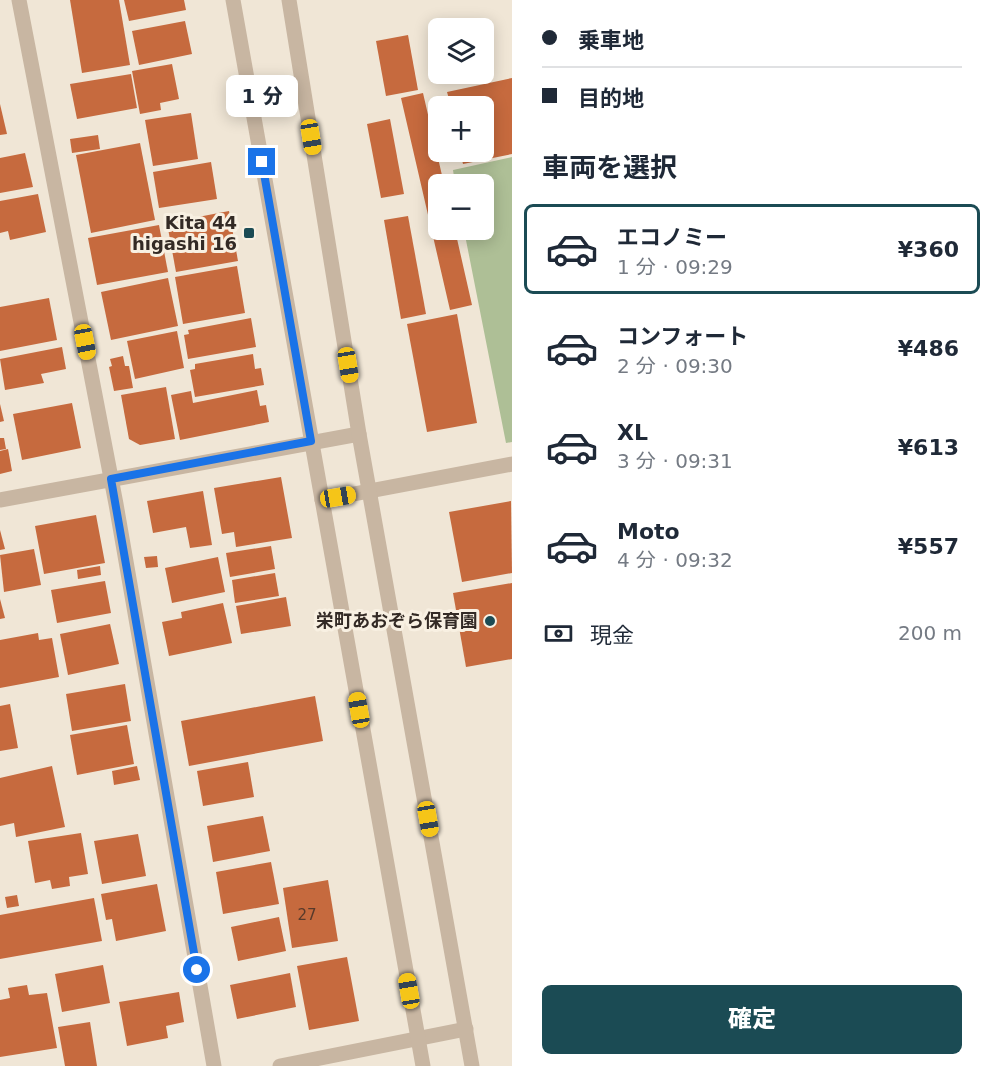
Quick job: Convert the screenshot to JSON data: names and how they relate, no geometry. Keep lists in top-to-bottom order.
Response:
{
  "places": {
    "transit": ["Kita 44 higashi 16"],
    "other": ["栄町あおぞら保育園"]
  },
  "house_numbers": ["27"],
  "page": {
    "banner": ["乗車地", "目的地"],
    "map_buttons": ["+", "−"],
    "bubble": "1 分",
    "heading": "車両を選択",
    "list": [
      {
        "name": "エコノミー",
        "note": "1 分 · 09:29",
        "value": "¥360"
      },
      {
        "name": "コンフォート",
        "note": "2 分 · 09:30",
        "value": "¥486"
      },
      {
        "name": "XL",
        "note": "3 分 · 09:31",
        "value": "¥613"
      },
      {
        "name": "Moto",
        "note": "4 分 · 09:32",
        "value": "¥557"
      }
    ],
    "pay": ["現金", "200 m"],
    "buttons": "確定"
  }
}
